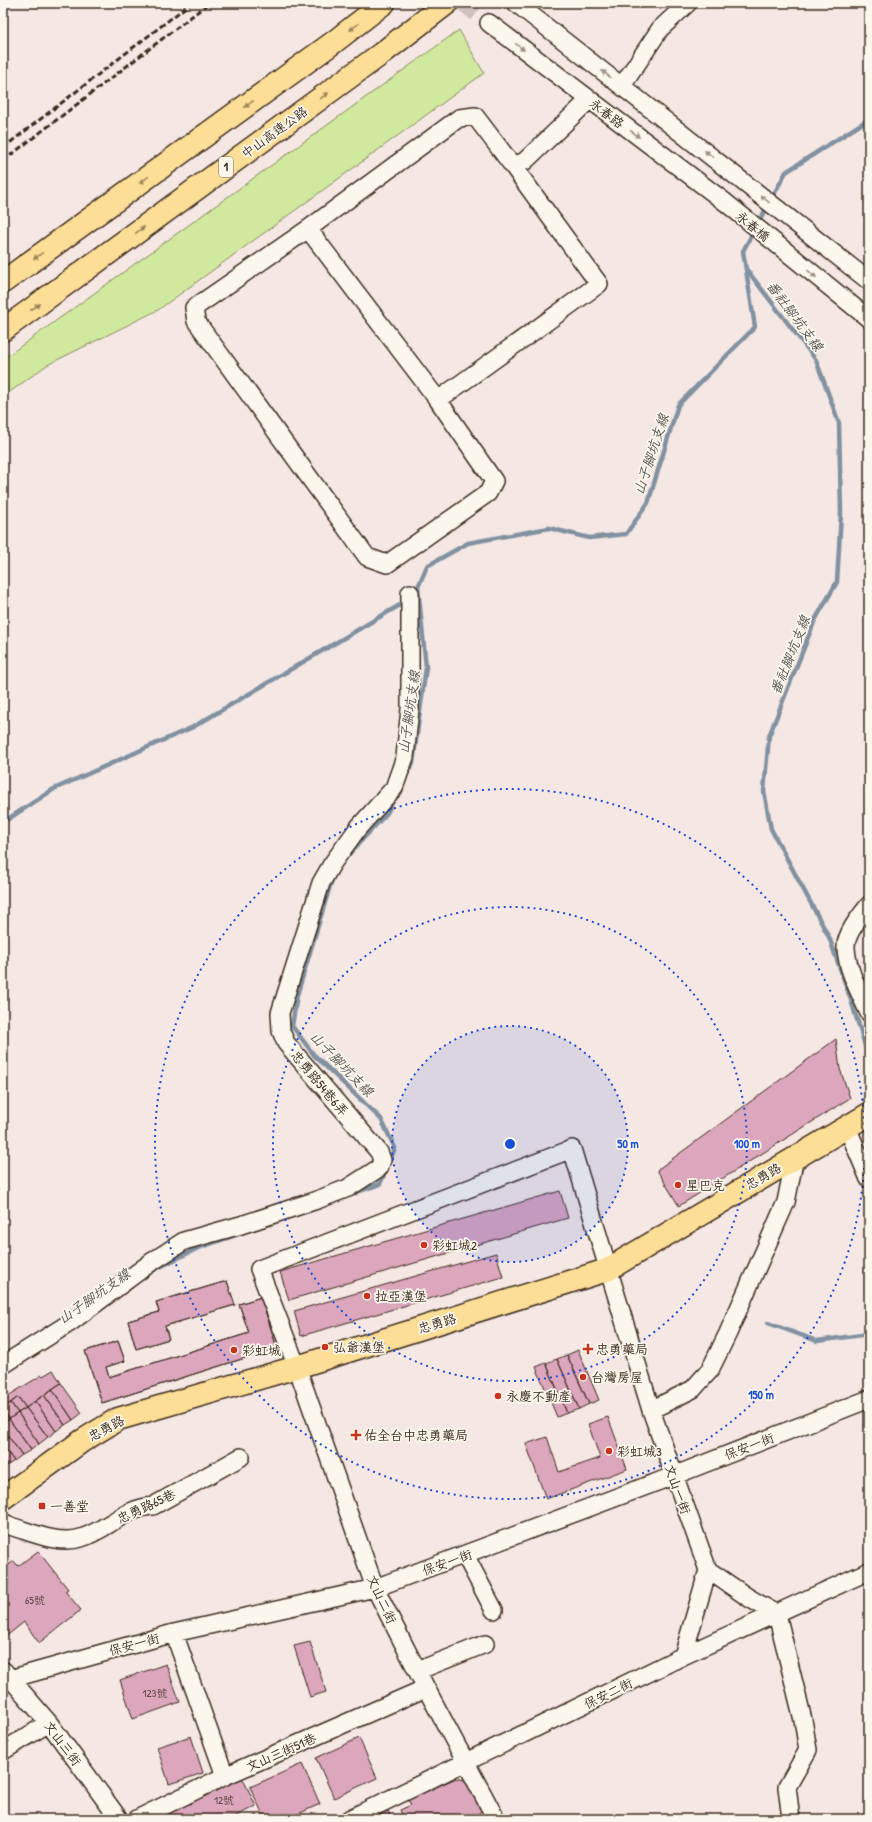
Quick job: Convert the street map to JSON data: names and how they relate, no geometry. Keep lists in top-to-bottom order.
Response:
{
  "streets": {
    "main road": ["中山高速公路", "1", "忠勇路"],
    "street": [
      "永春路",
      "永春橋",
      "忠勇路54巷6弄",
      "保安一街",
      "文山一街",
      "忠勇路65巷",
      "文山二街",
      "保安二街",
      "文山三街",
      "文山三街51巷"
    ]
  },
  "crossings": [
    ["永春路", "永春橋"],
    ["忠勇路", "文山一街"],
    ["忠勇路", "文山二街"],
    ["保安一街", "文山一街"],
    ["保安一街", "文山二街"],
    ["保安一街", "文山三街"],
    ["文山一街", "文山二街"],
    ["文山二街", "保安二街"],
    ["文山二街", "文山三街51巷"]
  ],
  "water": ["番社腳坑支線", "山子腳坑支線"],
  "places": {
    "other": [
      "星巴克",
      "彩虹城2",
      "拉亞漢堡",
      "弘爺漢堡",
      "彩虹城",
      "台灣房屋",
      "永慶不動產",
      "彩虹城3"
    ],
    "health": ["忠勇藥局", "佑全台中忠勇藥局"],
    "transit": ["一善堂"]
  },
  "house_numbers": ["65號", "123號", "12號"],
  "rings": ["50 m", "100 m", "150 m"]
}
